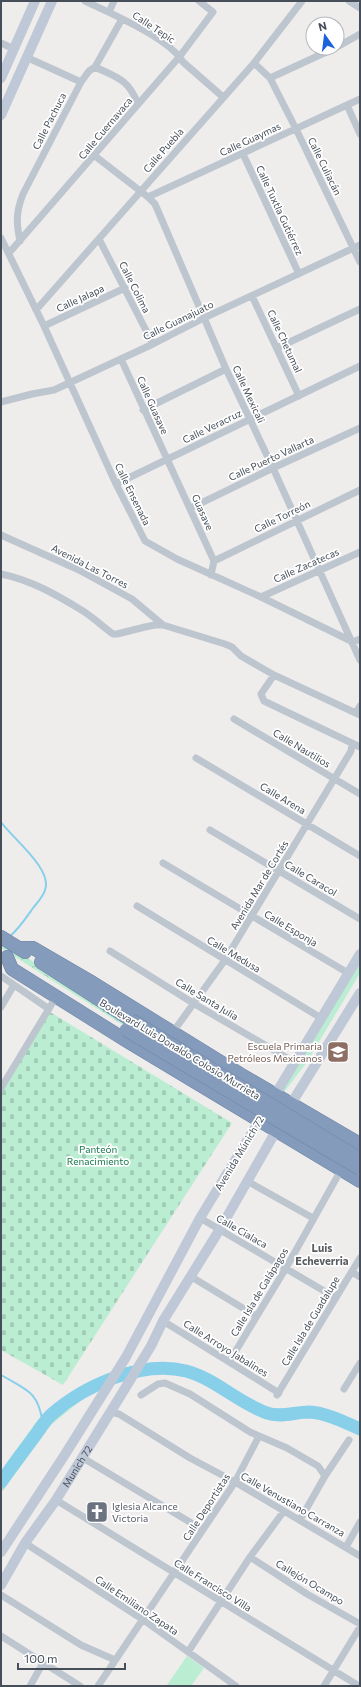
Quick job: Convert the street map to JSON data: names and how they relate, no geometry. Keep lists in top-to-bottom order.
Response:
{
  "streets": {
    "highway": ["Boulevard Luis Donaldo Colosio Murrieta", "Avenida Múnich 72"],
    "main road": ["Munich 72"],
    "street": [
      "Calle Tepic",
      "Calle Pachuca",
      "Calle Cuernavaca",
      "Calle Guaymas",
      "Calle Puebla",
      "Calle Culiacán",
      "Calle Tuxtla Gutiérrez",
      "Calle Colima",
      "Calle Jalapa",
      "Calle Guanajuato",
      "Calle Chetumal",
      "Calle Mexicali",
      "Calle Guasave",
      "Calle Veracruz",
      "Calle Puerto Vallarta",
      "Calle Ensenada",
      "Guasave",
      "Calle Torreón",
      "Calle Zacatecas",
      "Avenida Las Torres",
      "Calle Nautilios",
      "Calle Arena",
      "Calle Caracol",
      "Avenida Mar de Cortés",
      "Calle Esponja",
      "Calle Medusa",
      "Calle Santa Julia",
      "Calle Cialaca",
      "Calle Isla de Galápagos",
      "Calle Isla de Guadalupe",
      "Calle Arroyo Jabalines",
      "Calle Venustiano Carranza",
      "Calle Deportistas",
      "Callejón Ocampo",
      "Calle Francisco Villa",
      "Calle Emiliano Zapata"
    ]
  },
  "crossings": [
    ["Calle Tepic", "Calle Pachuca"],
    ["Calle Tepic", "Calle Cuernavaca"],
    ["Calle Tepic", "Calle Puebla"],
    ["Calle Pachuca", "Calle Cuernavaca"],
    ["Calle Cuernavaca", "Calle Mexicali"],
    ["Calle Cuernavaca", "Calle Ensenada"],
    ["Calle Guaymas", "Calle Culiacán"],
    ["Calle Guaymas", "Calle Tuxtla Gutiérrez"],
    ["Calle Guaymas", "Calle Mexicali"],
    ["Calle Puebla", "Calle Culiacán"],
    ["Calle Puebla", "Calle Colima"],
    ["Calle Puebla", "Calle Mexicali"],
    ["Calle Puebla", "Calle Ensenada"],
    ["Calle Culiacán", "Calle Guanajuato"],
    ["Calle Tuxtla Gutiérrez", "Calle Guanajuato"],
    ["Calle Colima", "Calle Jalapa"],
    ["Calle Colima", "Calle Guanajuato"],
    ["Calle Jalapa", "Calle Ensenada"],
    ["Calle Guanajuato", "Calle Chetumal"],
    ["Calle Guanajuato", "Calle Mexicali"],
    ["Calle Guanajuato", "Calle Guasave"],
    ["Calle Guanajuato", "Calle Ensenada"],
    ["Calle Chetumal", "Calle Veracruz"],
    ["Calle Mexicali", "Calle Veracruz"],
    ["Calle Mexicali", "Calle Puerto Vallarta"],
    ["Calle Mexicali", "Calle Ensenada"],
    ["Calle Mexicali", "Calle Torreón"],
    ["Calle Mexicali", "Calle Zacatecas"],
    ["Calle Guasave", "Calle Veracruz"],
    ["Calle Guasave", "Guasave"],
    ["Calle Veracruz", "Calle Ensenada"],
    ["Calle Veracruz", "Guasave"],
    ["Calle Puerto Vallarta", "Guasave"],
    ["Calle Ensenada", "Calle Zacatecas"],
    ["Guasave", "Calle Torreón"],
    ["Calle Nautilios", "Avenida Mar de Cortés"],
    ["Calle Arena", "Avenida Mar de Cortés"],
    ["Calle Caracol", "Avenida Mar de Cortés"],
    ["Avenida Mar de Cortés", "Calle Esponja"],
    ["Avenida Mar de Cortés", "Calle Medusa"],
    ["Avenida Mar de Cortés", "Calle Santa Julia"],
    ["Calle Esponja", "Avenida Múnich 72"],
    ["Calle Medusa", "Avenida Múnich 72"],
    ["Calle Santa Julia", "Avenida Múnich 72"],
    ["Avenida Múnich 72", "Calle Cialaca"],
    ["Avenida Múnich 72", "Calle Arroyo Jabalines"],
    ["Avenida Múnich 72", "Munich 72"],
    ["Calle Cialaca", "Calle Isla de Galápagos"],
    ["Calle Cialaca", "Calle Isla de Guadalupe"],
    ["Calle Isla de Galápagos", "Calle Arroyo Jabalines"],
    ["Calle Isla de Guadalupe", "Calle Arroyo Jabalines"],
    ["Munich 72", "Calle Venustiano Carranza"],
    ["Munich 72", "Calle Francisco Villa"],
    ["Munich 72", "Calle Emiliano Zapata"],
    ["Calle Venustiano Carranza", "Calle Deportistas"],
    ["Calle Deportistas", "Calle Francisco Villa"],
    ["Calle Deportistas", "Calle Emiliano Zapata"]
  ],
  "districts": ["Luis Echeverria"],
  "parks": ["Panteón Renacimiento"],
  "places": {
    "school or university": ["Escuela Primaria Petróleos Mexicanos"],
    "church": ["Iglesia Alcance Victoria"]
  },
  "scale_bar": "100 m",
  "north": "top"
}
